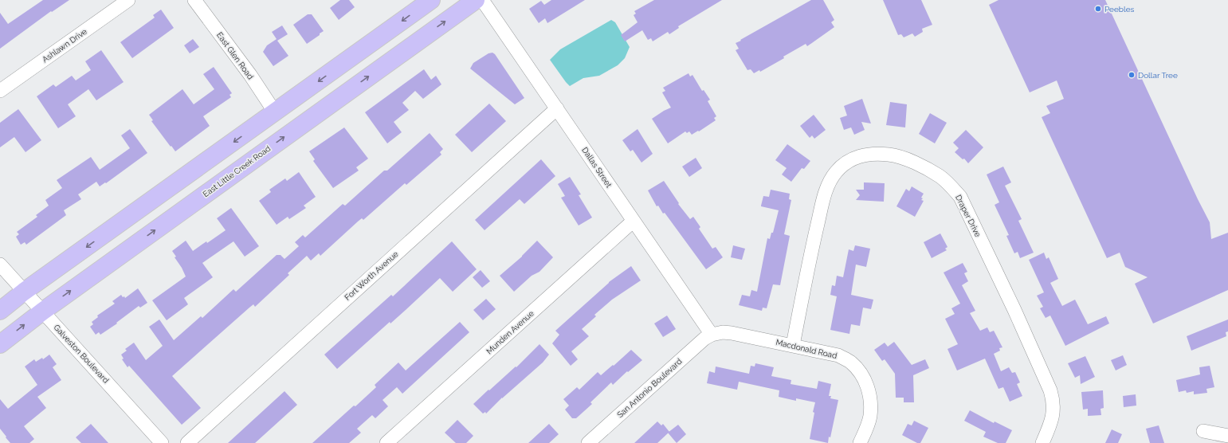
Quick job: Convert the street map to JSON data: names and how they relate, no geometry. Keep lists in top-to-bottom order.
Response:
{
  "streets": {
    "main road": ["East Little Creek Road"],
    "street": [
      "Ashlawn Drive",
      "East Glen Road",
      "Dallas Street",
      "Draper Drive",
      "Fort Worth Avenue",
      "Munden Avenue",
      "Macdonald Road",
      "Galveston Boulevard",
      "San Antonio Boulevard"
    ]
  },
  "crossings": [
    ["Dallas Street", "Fort Worth Avenue"],
    ["Dallas Street", "Munden Avenue"],
    ["Dallas Street", "Macdonald Road"],
    ["Dallas Street", "San Antonio Boulevard"],
    ["East Little Creek Road", "Galveston Boulevard"],
    ["Draper Drive", "Macdonald Road"],
    ["Macdonald Road", "San Antonio Boulevard"]
  ],
  "places": ["Peebles", "Dollar Tree"]
}
